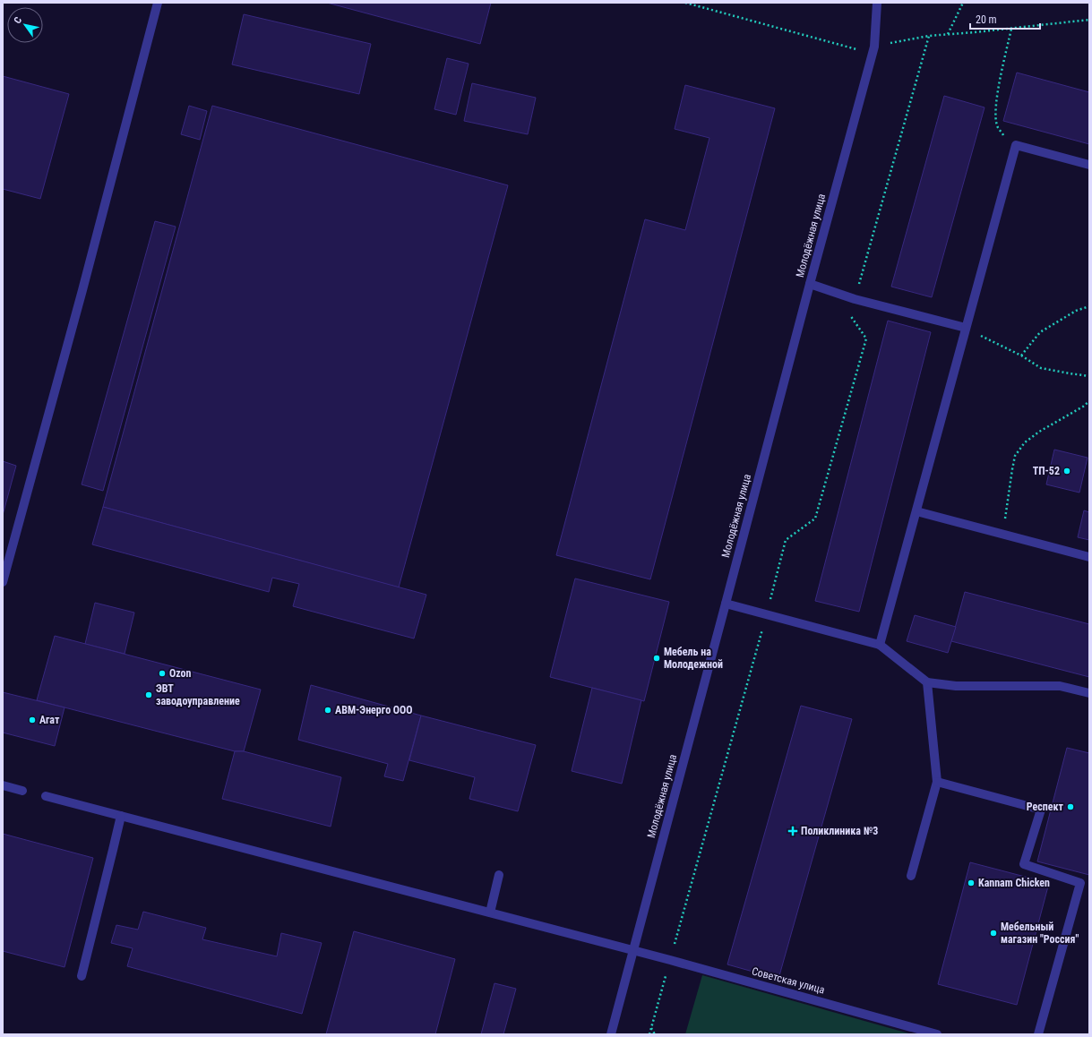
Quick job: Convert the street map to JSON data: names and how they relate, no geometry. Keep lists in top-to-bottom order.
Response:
{
  "streets": {
    "street": ["Молодёжная улица", "Советская улица"]
  },
  "crossings": [
    ["Молодёжная улица", "Советская улица"]
  ],
  "places": {
    "other": [
      "ТП-52",
      "Мебель на Молодежной",
      "Ozon",
      "ЭВТ заводоуправление",
      "АВМ-Энерго ООО",
      "Агат",
      "Респект",
      "Kannam Chicken",
      "Мебельный магазин \"Россия\""
    ],
    "health": ["Поликлиника №3"]
  },
  "scale_bar": "20 m",
  "north": "top left"
}
